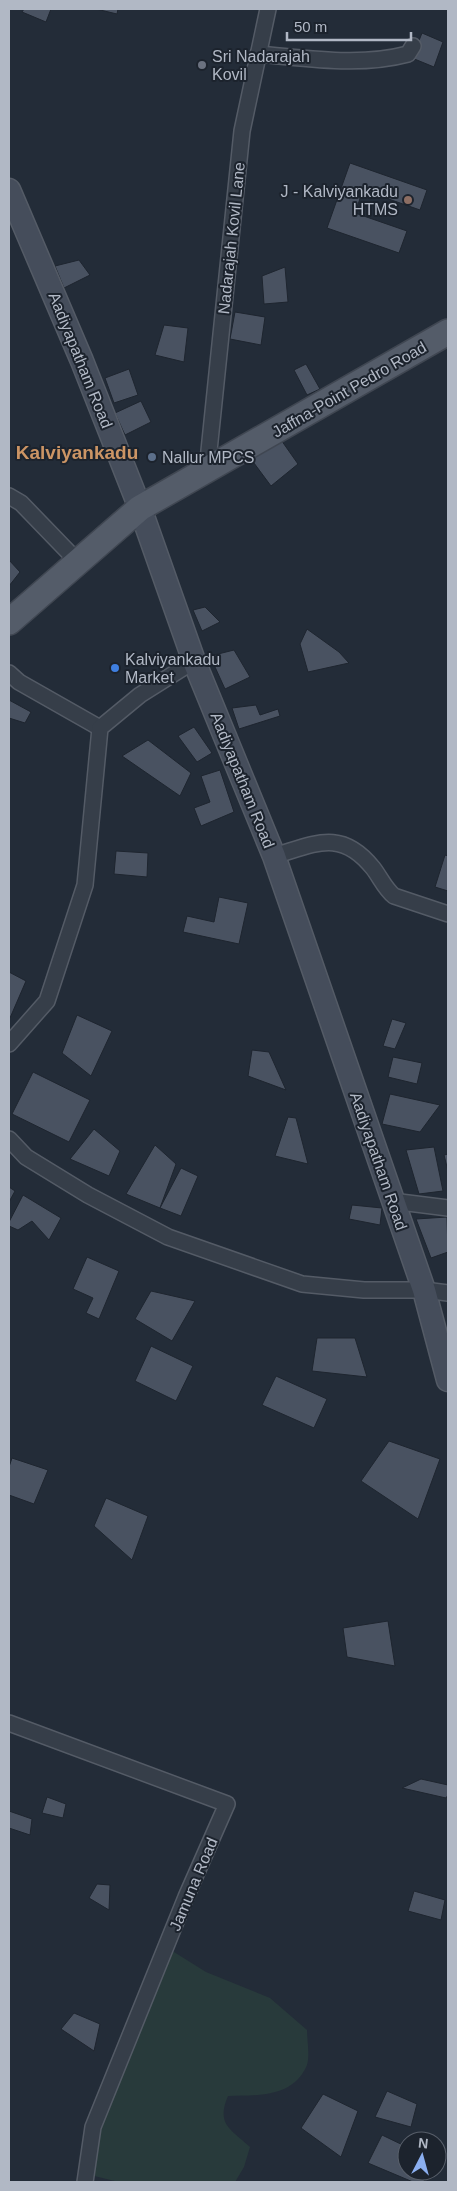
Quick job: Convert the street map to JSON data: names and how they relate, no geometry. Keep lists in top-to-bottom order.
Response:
{
  "streets": {
    "main road": ["Jaffna-Point Pedro Road"],
    "street": ["Nadarajah Kovil Lane", "Aadiyapatham Road", "Jamuna Road"]
  },
  "crossings": [
    ["Nadarajah Kovil Lane", "Jaffna-Point Pedro Road"],
    ["Aadiyapatham Road", "Jaffna-Point Pedro Road"]
  ],
  "districts": ["Kalviyankadu"],
  "places": [
    "Sri Nadarajah Kovil",
    "J - Kalviyankadu HTMS",
    "Nallur MPCS",
    "Kalviyankadu Market"
  ],
  "scale_bar": "50 m",
  "north": "top"
}
